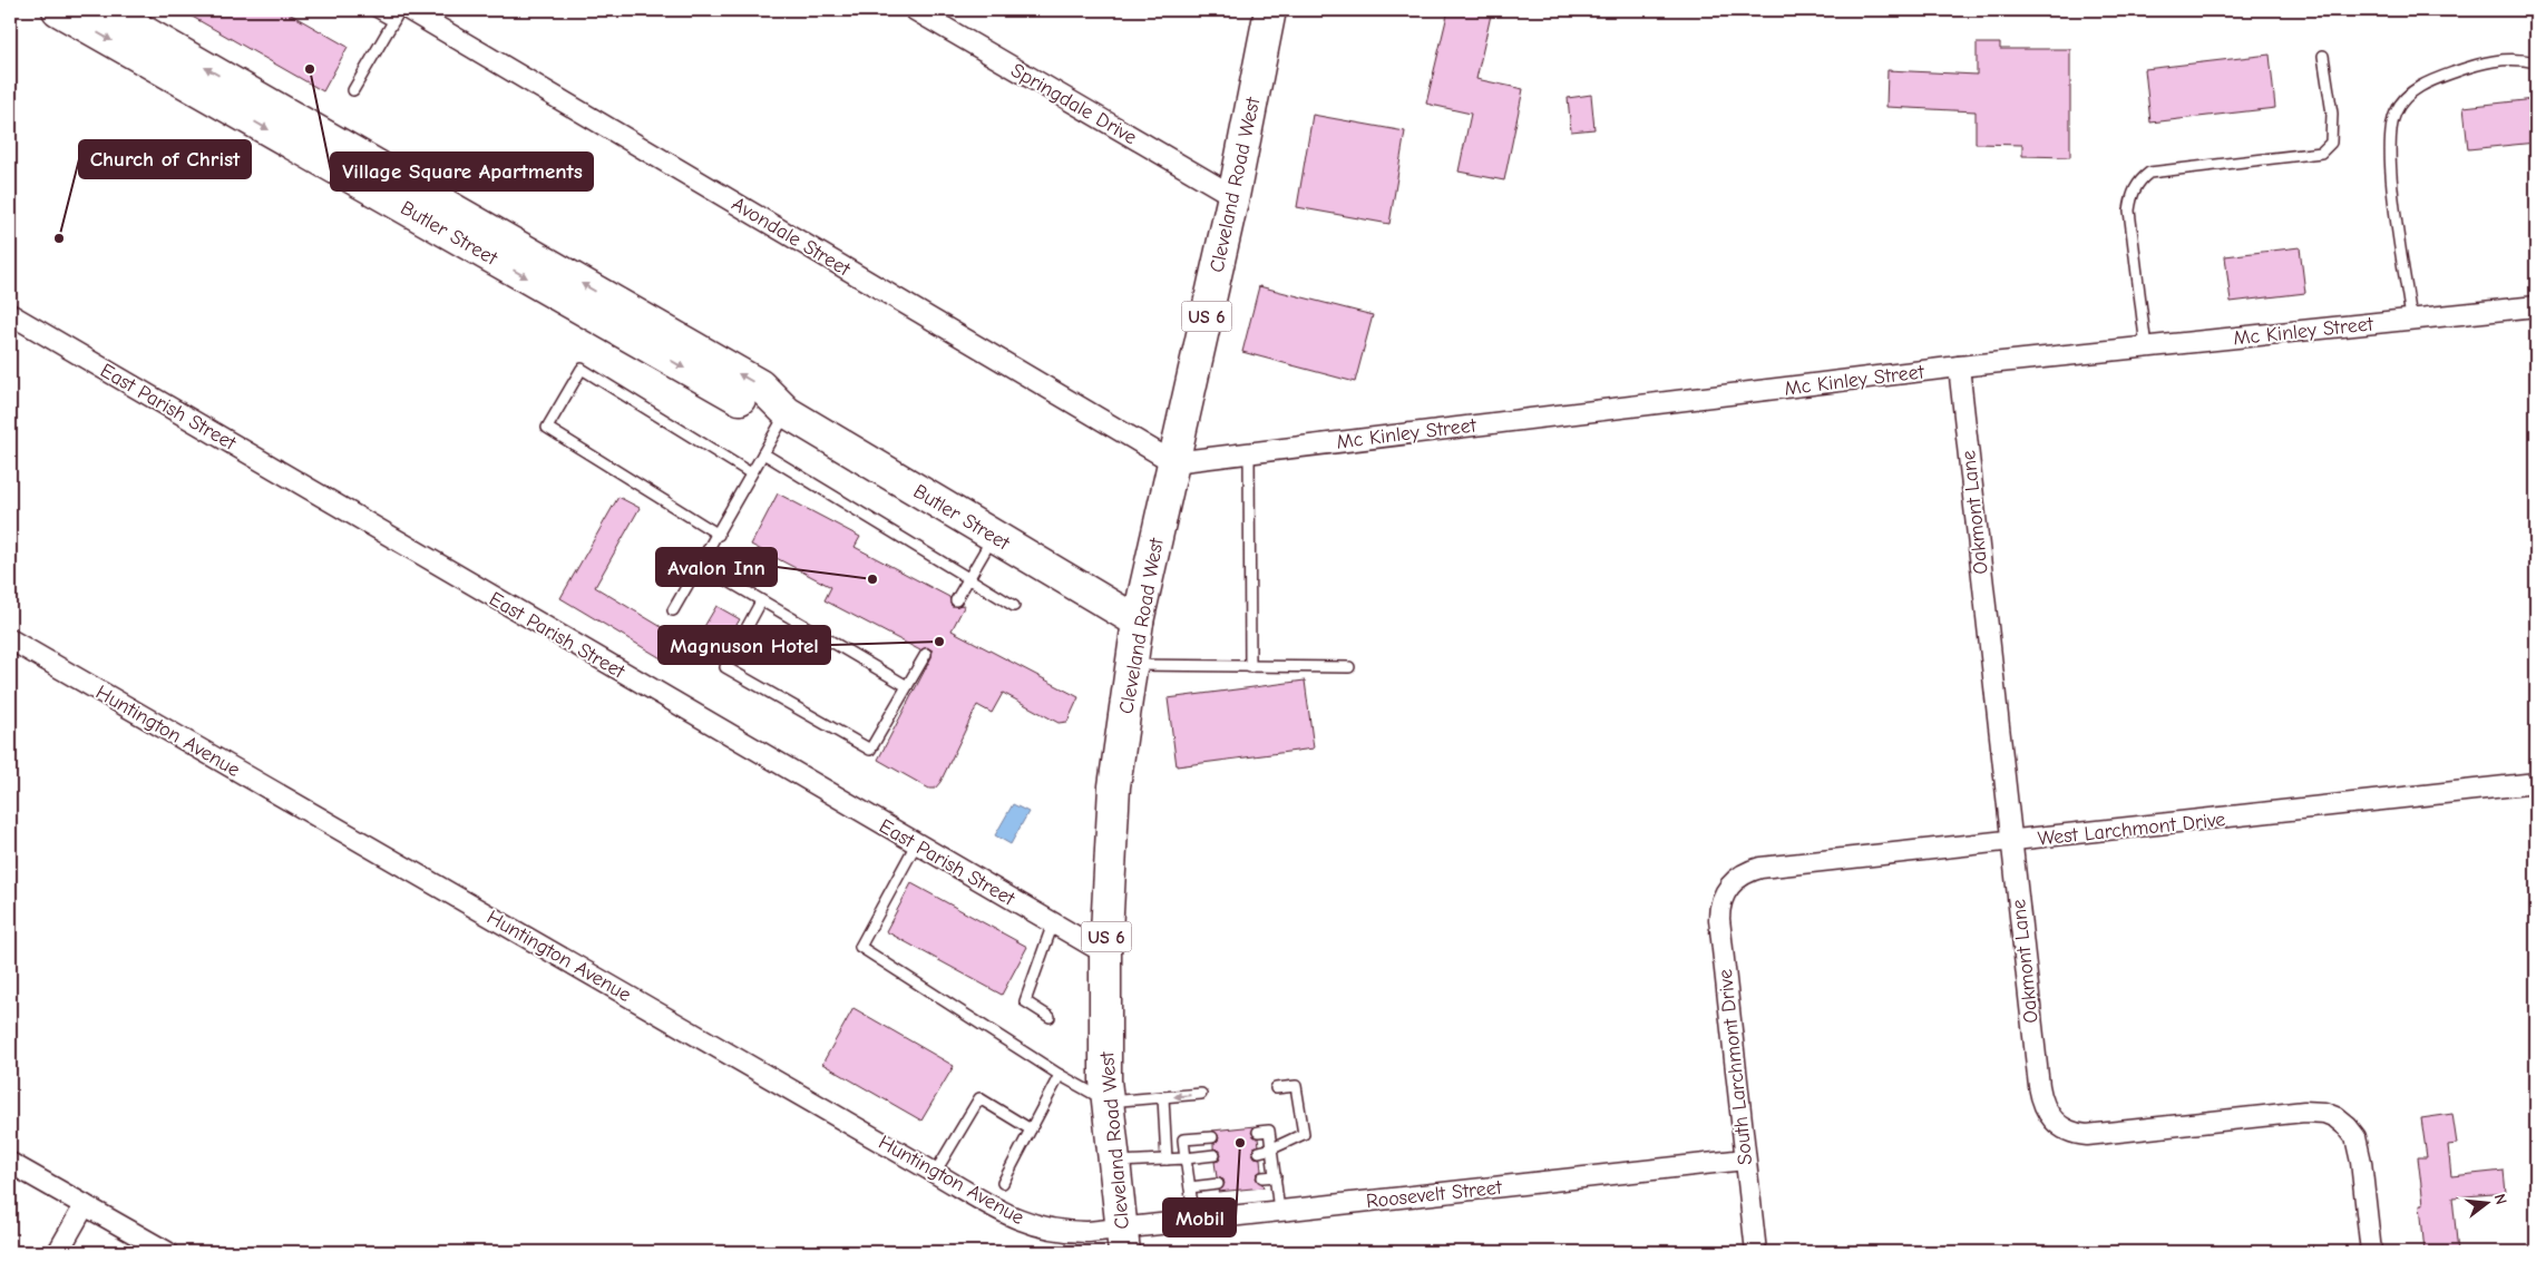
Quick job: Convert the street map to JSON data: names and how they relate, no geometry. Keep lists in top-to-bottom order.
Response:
{
  "streets": {
    "main road": ["Cleveland Road West", "Butler Street", "US 6"],
    "street": [
      "Springdale Drive",
      "Avondale Street",
      "Mc Kinley Street",
      "East Parish Street",
      "Oakmont Lane",
      "Huntington Avenue",
      "West Larchmont Drive",
      "South Larchmont Drive",
      "Roosevelt Street"
    ]
  },
  "crossings": [
    ["Springdale Drive", "Cleveland Road West"],
    ["Cleveland Road West", "Butler Street"],
    ["Cleveland Road West", "Avondale Street"],
    ["Cleveland Road West", "Mc Kinley Street"],
    ["Cleveland Road West", "East Parish Street"],
    ["Cleveland Road West", "Huntington Avenue"],
    ["Cleveland Road West", "Roosevelt Street"],
    ["Avondale Street", "Mc Kinley Street"],
    ["Mc Kinley Street", "Oakmont Lane"],
    ["Oakmont Lane", "West Larchmont Drive"],
    ["Huntington Avenue", "Roosevelt Street"],
    ["West Larchmont Drive", "South Larchmont Drive"],
    ["South Larchmont Drive", "Roosevelt Street"]
  ],
  "places": [
    "Village Square Apartments",
    "Church of Christ",
    "Avalon Inn",
    "Magnuson Hotel",
    "Mobil"
  ],
  "north": "right"
}
